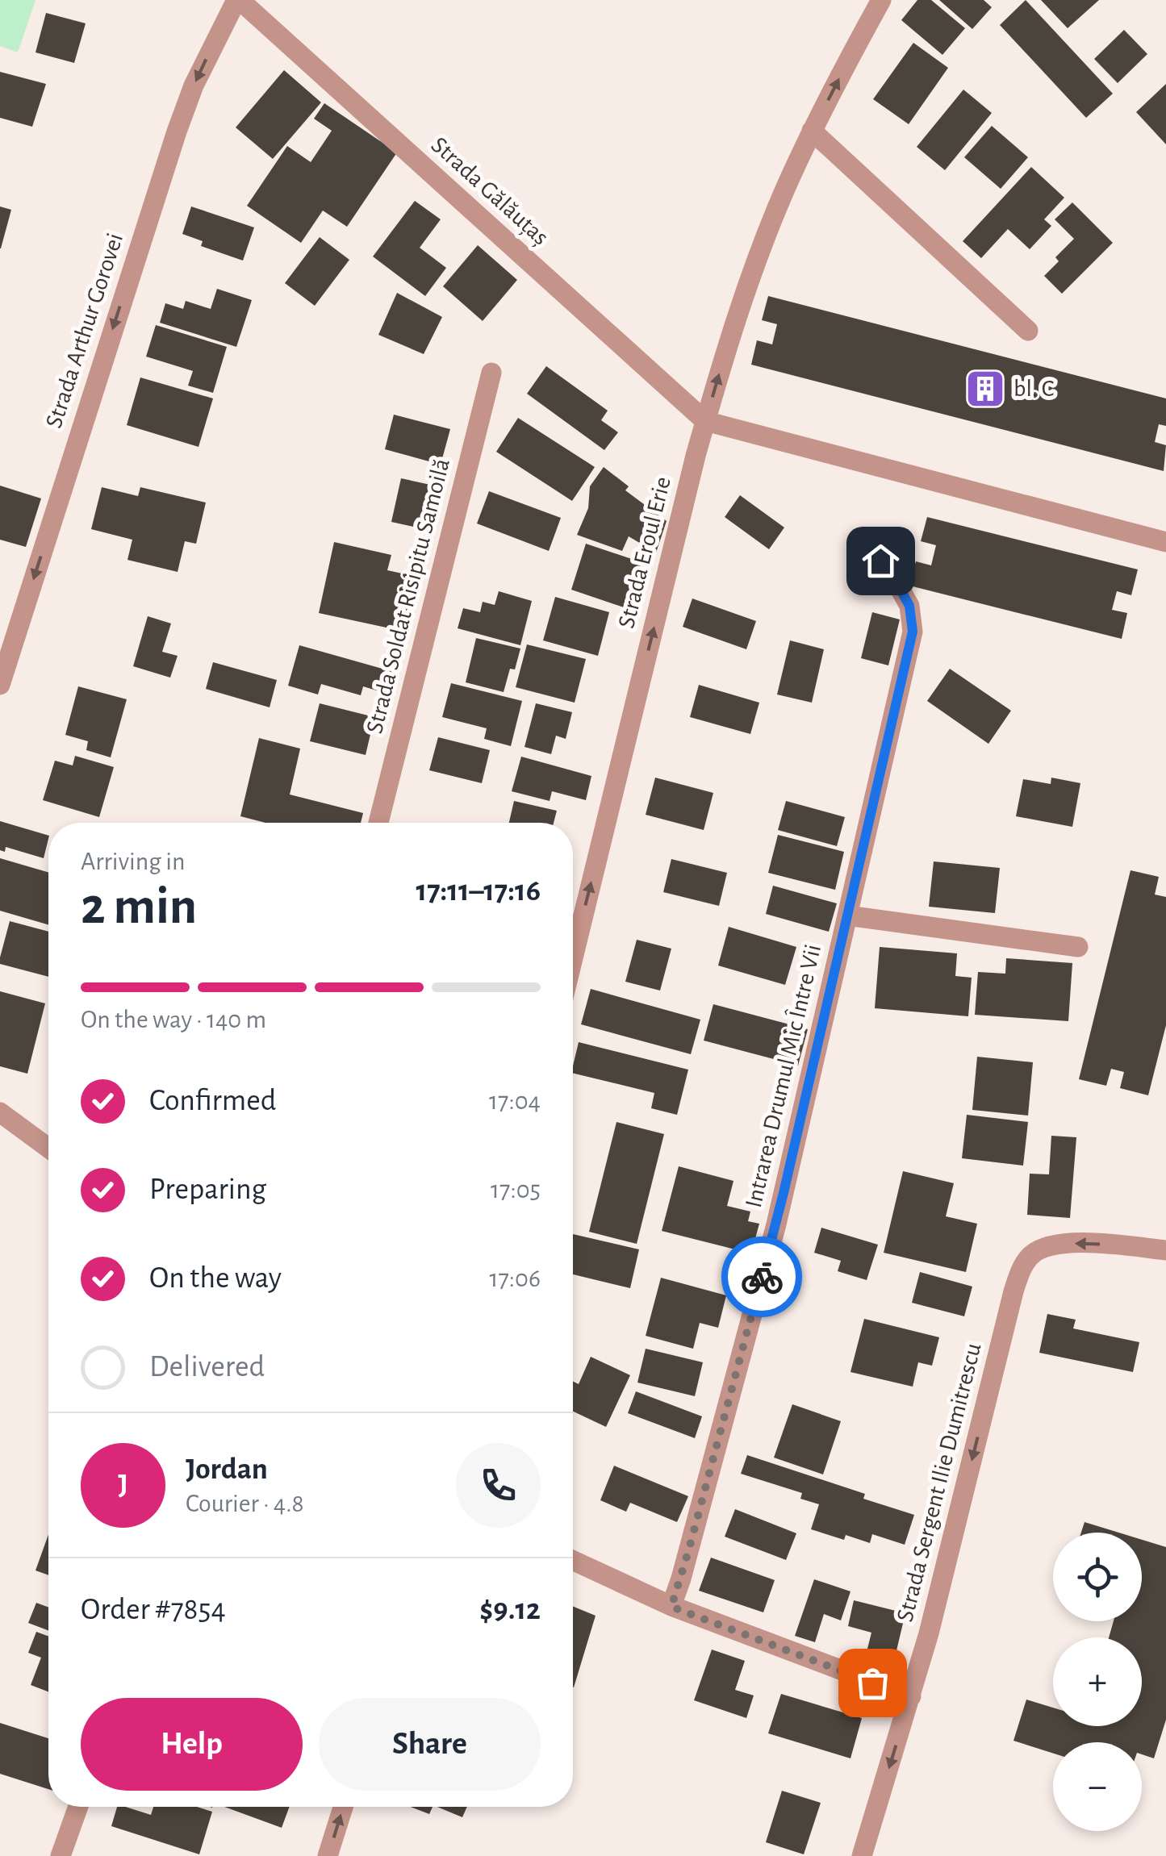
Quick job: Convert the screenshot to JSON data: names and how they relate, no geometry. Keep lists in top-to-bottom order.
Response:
{
  "streets": {
    "street": [
      "Strada Gălăuțaș",
      "Strada Arthur Gorovei",
      "Strada Eroul Erie",
      "Strada Soldat Risipitu Samoilă",
      "Intrarea Drumul Mic Între Vii",
      "Strada Sergent Ilie Dumitrescu"
    ]
  },
  "crossings": [
    ["Strada Gălăuțaș", "Strada Arthur Gorovei"],
    ["Strada Gălăuțaș", "Strada Eroul Erie"]
  ],
  "one_way": ["Strada Arthur Gorovei", "Strada Eroul Erie", "Strada Sergent Ilie Dumitrescu"],
  "places": {
    "building": ["bl. C"]
  },
  "page": {
    "heading": ["2 min", "Arriving in", "17:11–17:16"],
    "panel": [
      "Jordan",
      "Courier · 4.8",
      "Order #7854",
      "$9.12"
    ],
    "bar": "On the way · 140 m",
    "list": [
      ["Confirmed", "17:04"],
      ["Preparing", "17:05"],
      ["On the way", "17:06"],
      "Delivered"
    ],
    "round": "J",
    "map_buttons": ["+", "−"],
    "buttons": ["Help", "Share"]
  }
}
